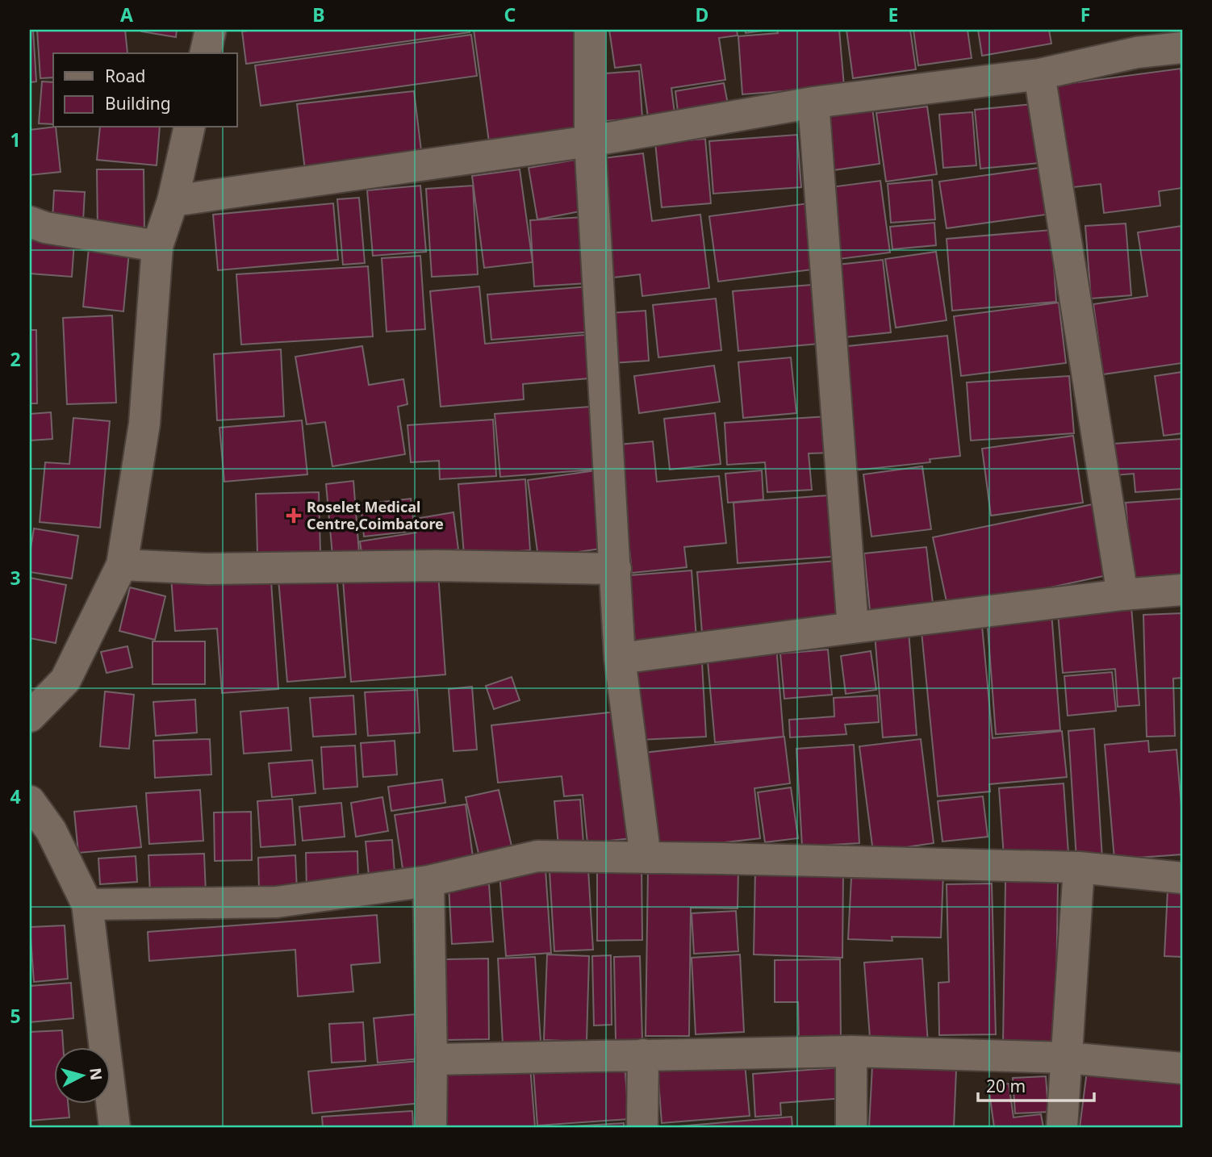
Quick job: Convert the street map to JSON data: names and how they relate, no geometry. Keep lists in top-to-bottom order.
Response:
{
  "places": {
    "health": ["Roselet Medical Centre,Coimbatore"]
  },
  "legend": ["Road", "Building"],
  "scale_bar": "20 m",
  "north": "right",
  "grid": {
    "columns": [
      "A",
      "B",
      "C",
      "D",
      "E",
      "F"
    ],
    "rows": [
      "1",
      "2",
      "3",
      "4",
      "5"
    ]
  }
}
